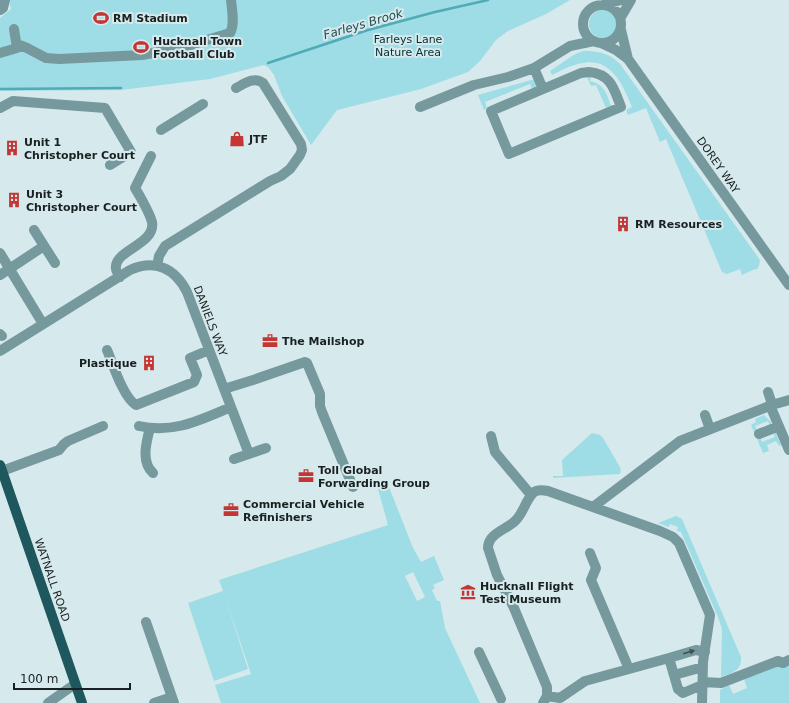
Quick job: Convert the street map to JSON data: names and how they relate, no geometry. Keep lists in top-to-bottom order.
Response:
{
  "streets": {
    "main road": ["WATNALL ROAD"],
    "street": ["DOREY WAY", "DANIELS WAY"]
  },
  "water": ["Farleys Brook"],
  "parks": ["Farleys Lane Nature Area"],
  "places": {
    "sports": ["RM Stadium", "Hucknall Town Football Club"],
    "shop": ["JTF"],
    "building": [
      "Unit 1 Christopher Court",
      "Unit 3 Christopher Court",
      "RM Resources",
      "Plastique"
    ],
    "office": ["The Mailshop", "Toll Global Forwarding Group", "Commercial Vehicle Refinishers"],
    "museum": ["Hucknall Flight Test Museum"]
  },
  "scale_bar": "100 m"
}
